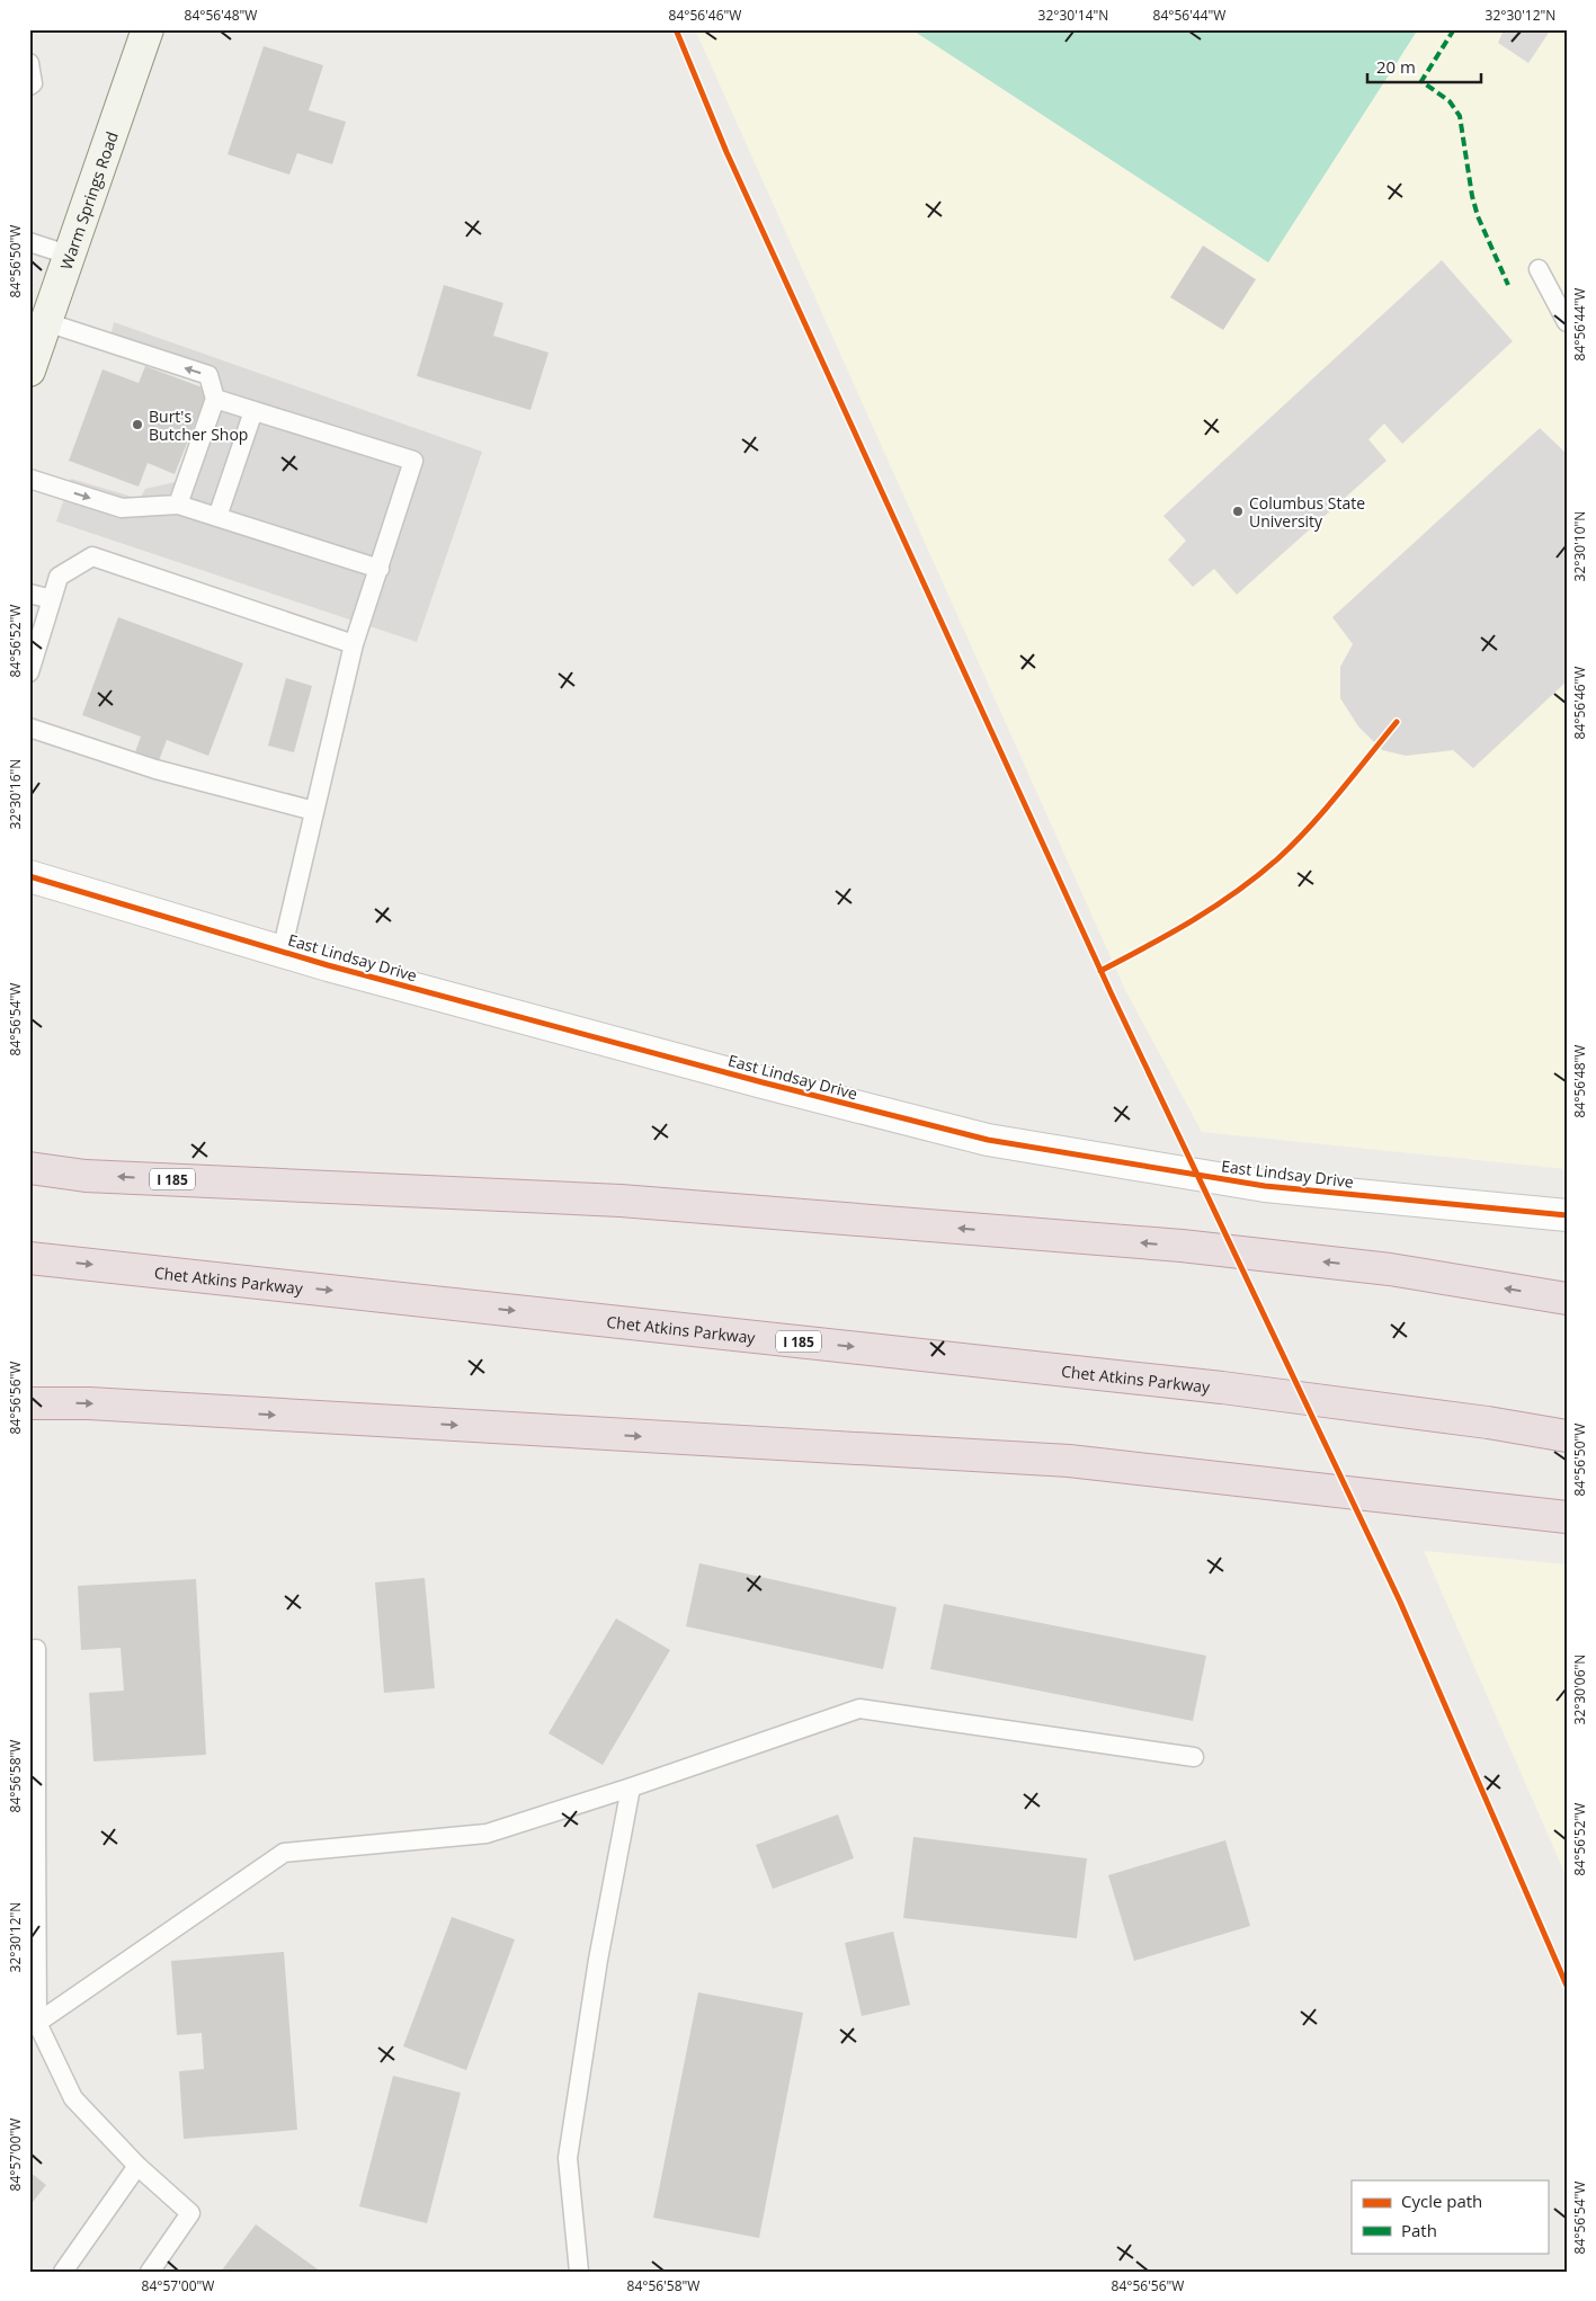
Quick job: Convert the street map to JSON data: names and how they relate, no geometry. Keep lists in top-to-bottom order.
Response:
{
  "streets": {
    "highway": ["I 185", "Chet Atkins Parkway"],
    "main road": ["Warm Springs Road"],
    "street": ["East Lindsay Drive"]
  },
  "places": ["Burt's Butcher Shop", "Columbus State University"],
  "legend": ["Cycle path", "Path"],
  "scale_bar": "20 m",
  "coordinates": [
    "84°56'48\"W",
    "84°56'46\"W",
    "32°30'14\"N",
    "84°56'44\"W",
    "32°30'12\"N",
    "84°56'50\"W",
    "32°30'10\"N",
    "84°56'52\"W",
    "32°30'16\"N",
    "84°56'54\"W",
    "84°56'56\"W",
    "32°30'06\"N",
    "84°56'58\"W",
    "84°57'00\"W"
  ]
}
